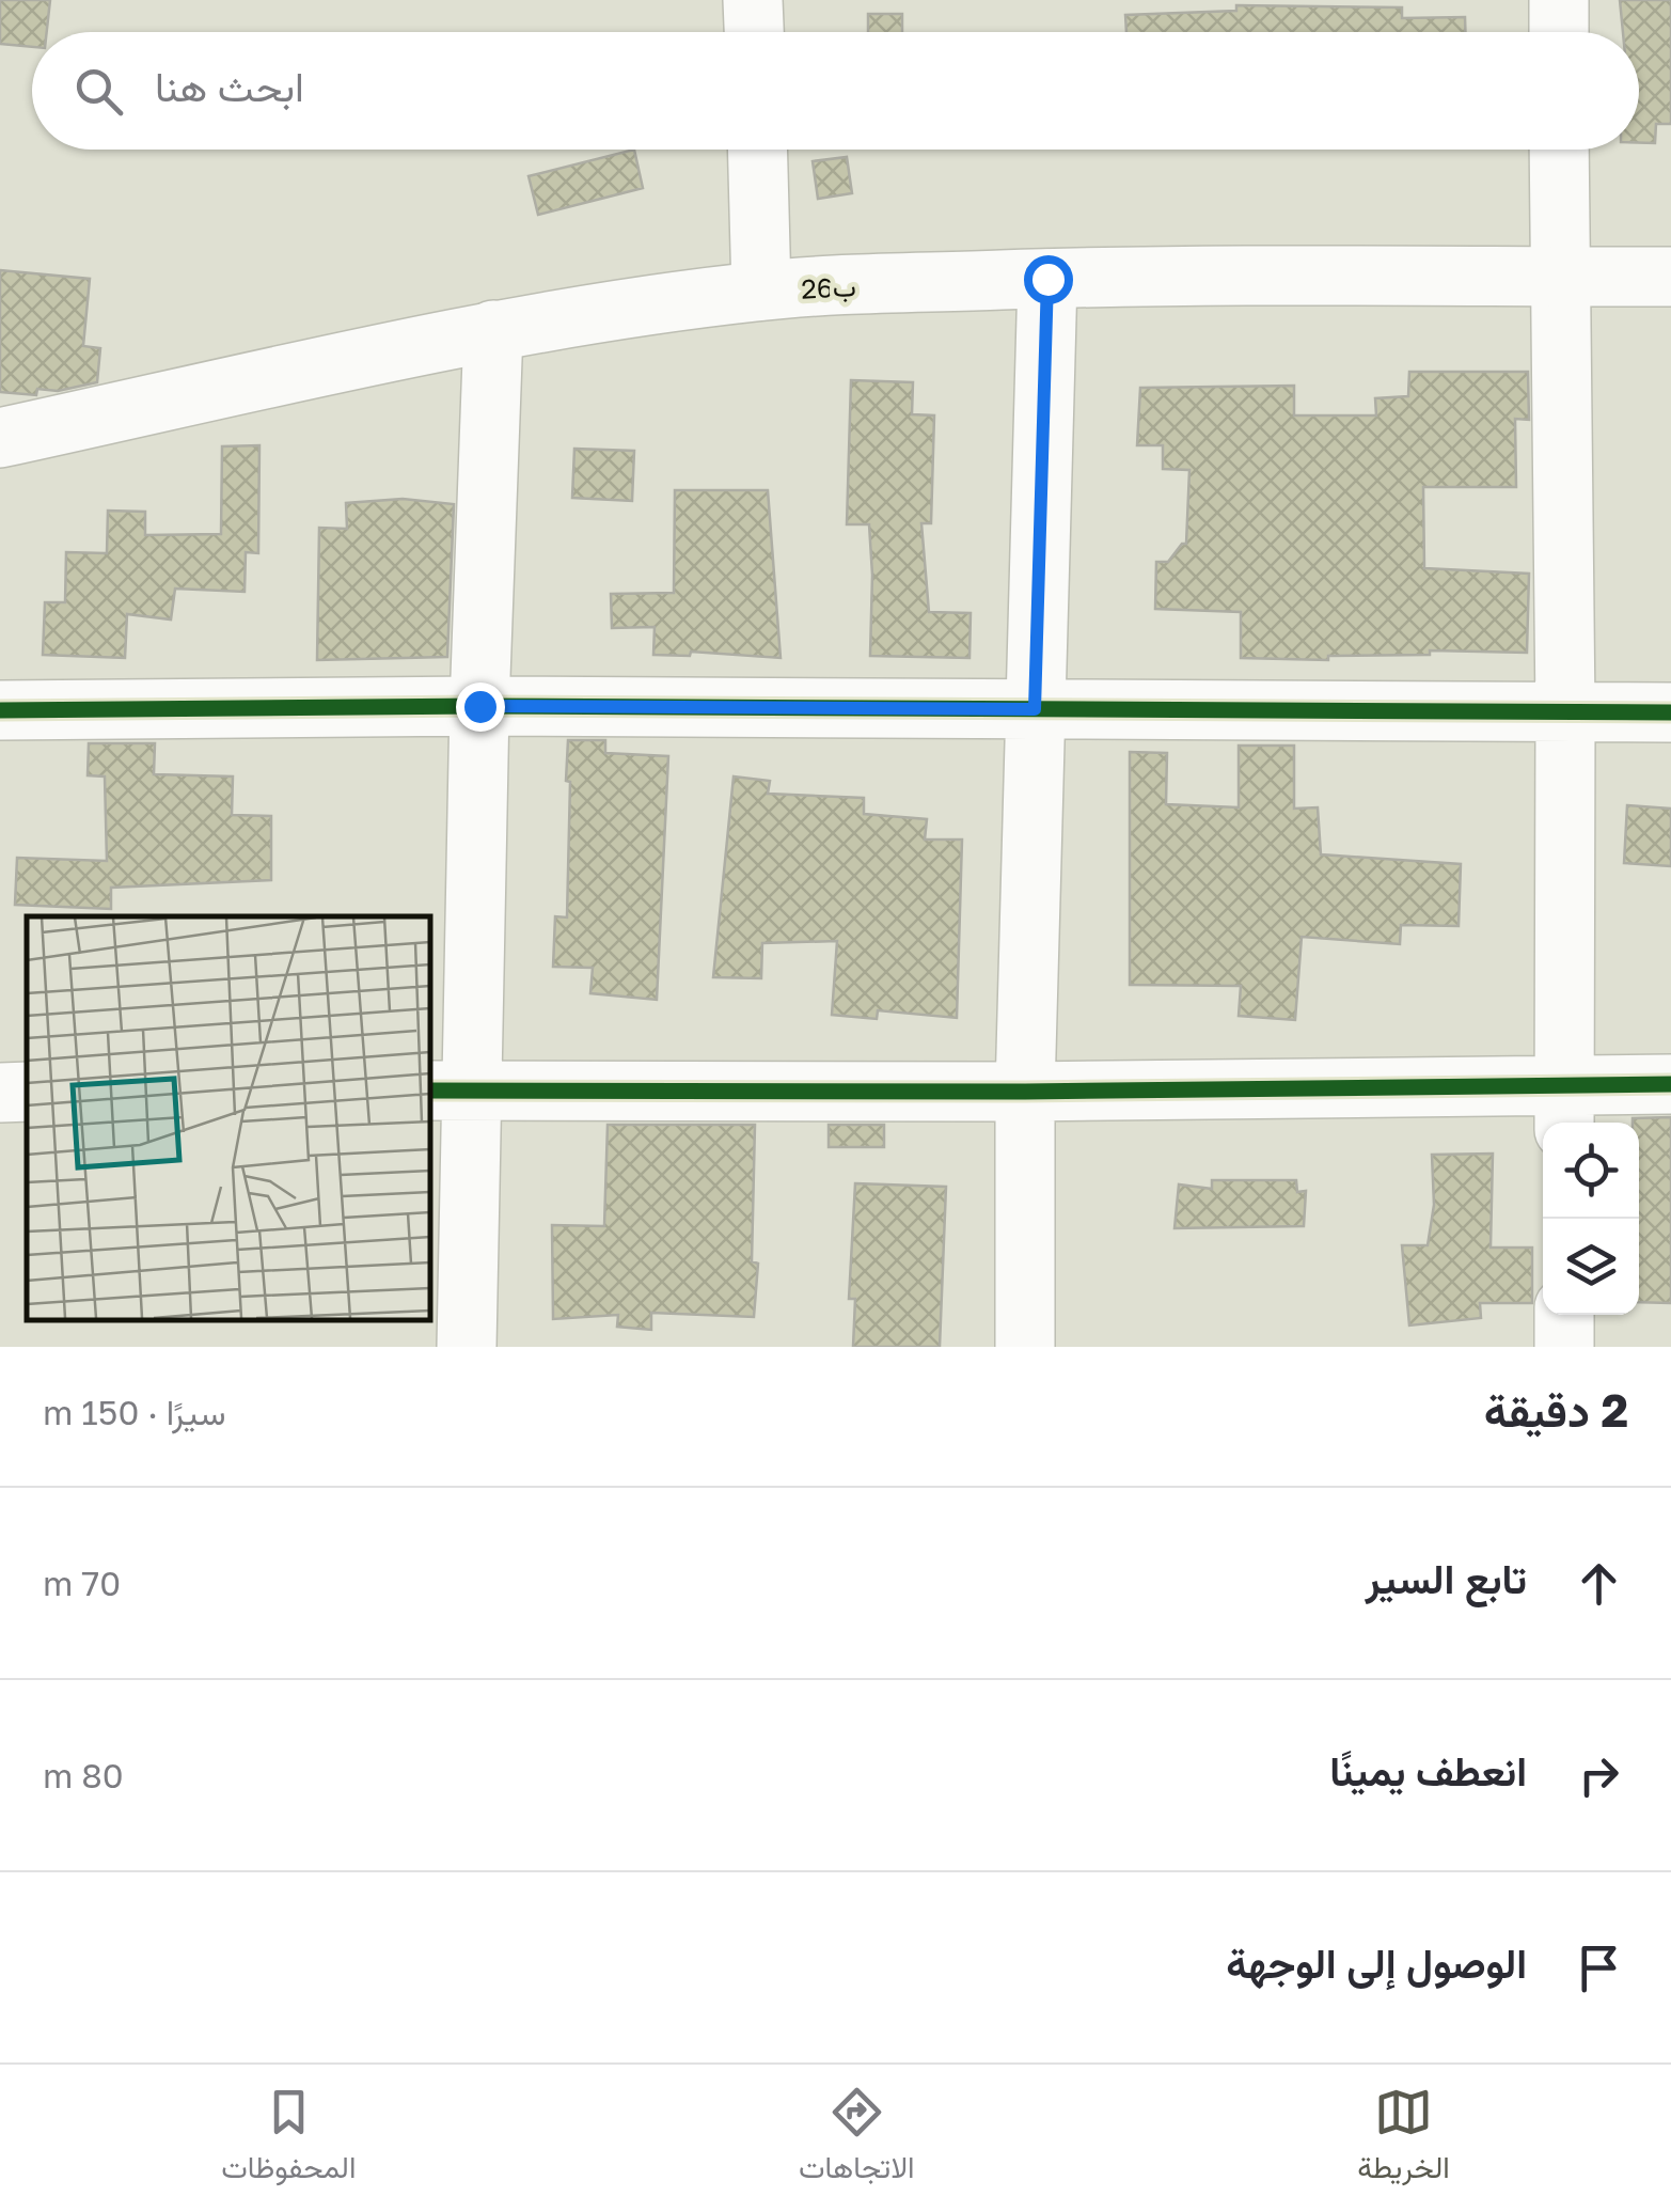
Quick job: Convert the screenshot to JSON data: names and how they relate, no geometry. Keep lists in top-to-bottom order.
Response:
{
  "streets": {
    "main road": ["26ب"]
  },
  "page": {
    "search": "ابحث هنا",
    "heading": ["2 دقيقة", "سيرًا · 150 m"],
    "list": [
      ["تابع السير", "70 m"],
      ["انعطف يمينًا", "80 m"],
      "الوصول إلى الوجهة"
    ],
    "nav": ["الخريطة", "الاتجاهات", "المحفوظات"]
  }
}
